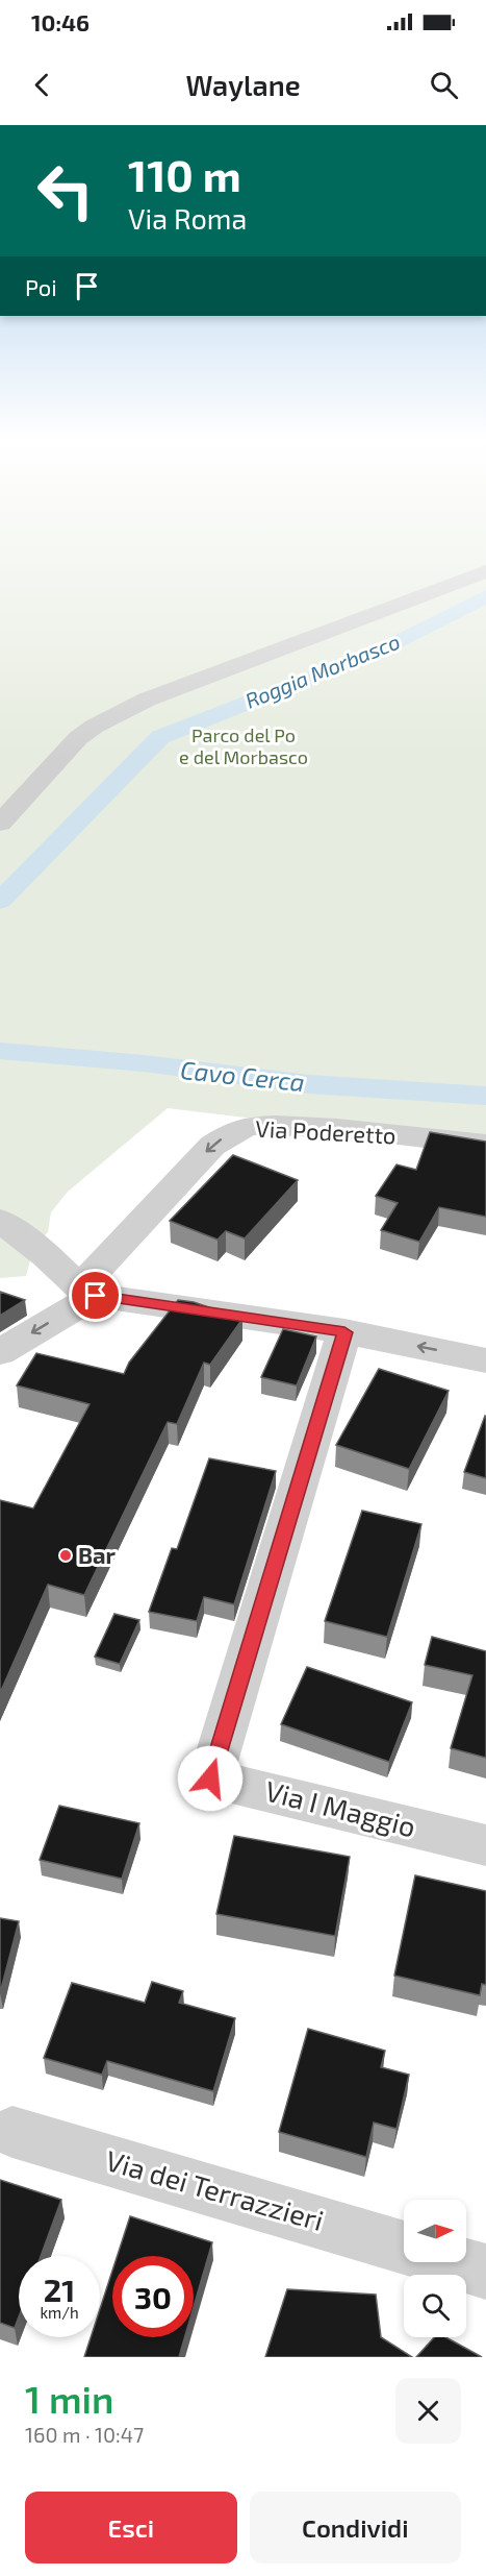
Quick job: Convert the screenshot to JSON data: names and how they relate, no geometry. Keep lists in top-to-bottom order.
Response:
{
  "streets": {
    "street": ["Via Poderetto", "Via I Maggio", "Via dei Terrazzieri"]
  },
  "one_way": ["Via Poderetto"],
  "water": ["Roggia Morbasco", "Cavo Cerca"],
  "parks": ["Parco del Po e del Morbasco"],
  "places": ["Bar"],
  "north": "right",
  "page": {
    "status": "10:46",
    "header": "Waylane",
    "turn": ["110 m", "Via Roma"],
    "then": "Poi",
    "speed": "21 km/h",
    "limit": "30",
    "heading": ["1 min", "160 m · 10:47"],
    "buttons": ["Esci", "Condividi"]
  }
}
